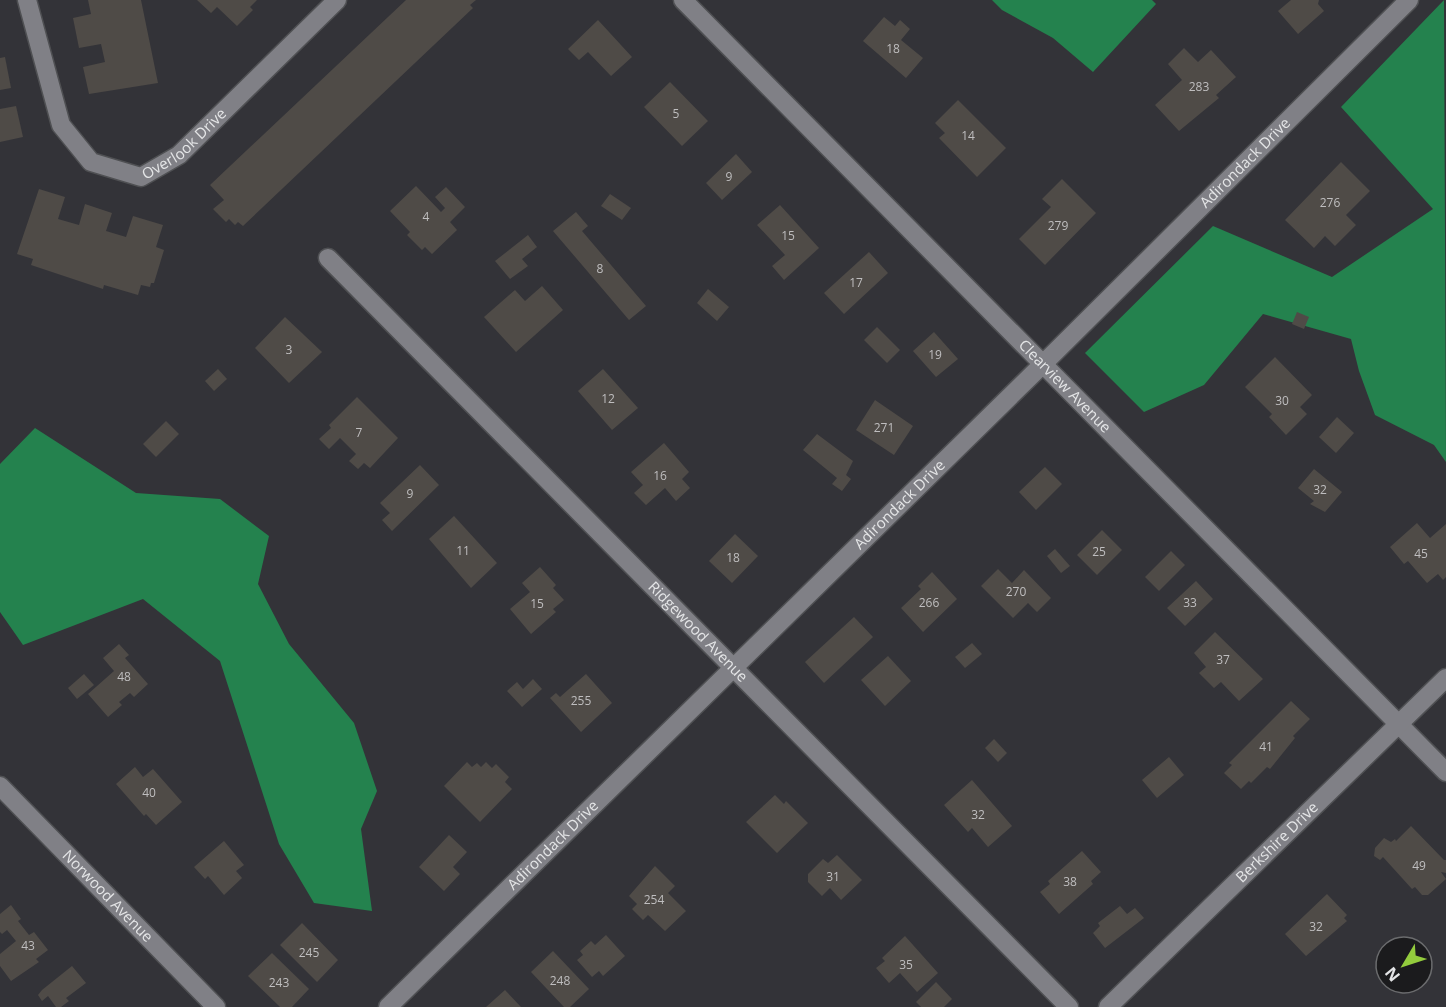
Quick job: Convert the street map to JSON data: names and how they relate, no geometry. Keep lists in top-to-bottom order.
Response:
{
  "streets": {
    "street": [
      "Overlook Drive",
      "Adirondack Drive",
      "Clearview Avenue",
      "Ridgewood Avenue",
      "Berkshire Drive",
      "Norwood Avenue"
    ]
  },
  "crossings": [
    ["Adirondack Drive", "Clearview Avenue"],
    ["Adirondack Drive", "Ridgewood Avenue"],
    ["Clearview Avenue", "Berkshire Drive"]
  ],
  "house_numbers": [
    "18",
    "283",
    "5",
    "14",
    "9",
    "276",
    "4",
    "279",
    "15",
    "8",
    "17",
    "3",
    "19",
    "12",
    "30",
    "271",
    "7",
    "16",
    "32",
    "9",
    "11",
    "25",
    "45",
    "18",
    "270",
    "266",
    "33",
    "15",
    "37",
    "48",
    "255",
    "41",
    "40",
    "32",
    "49",
    "31",
    "38",
    "254",
    "32",
    "43",
    "245",
    "35",
    "248",
    "243"
  ],
  "north": "bottom left"
}
